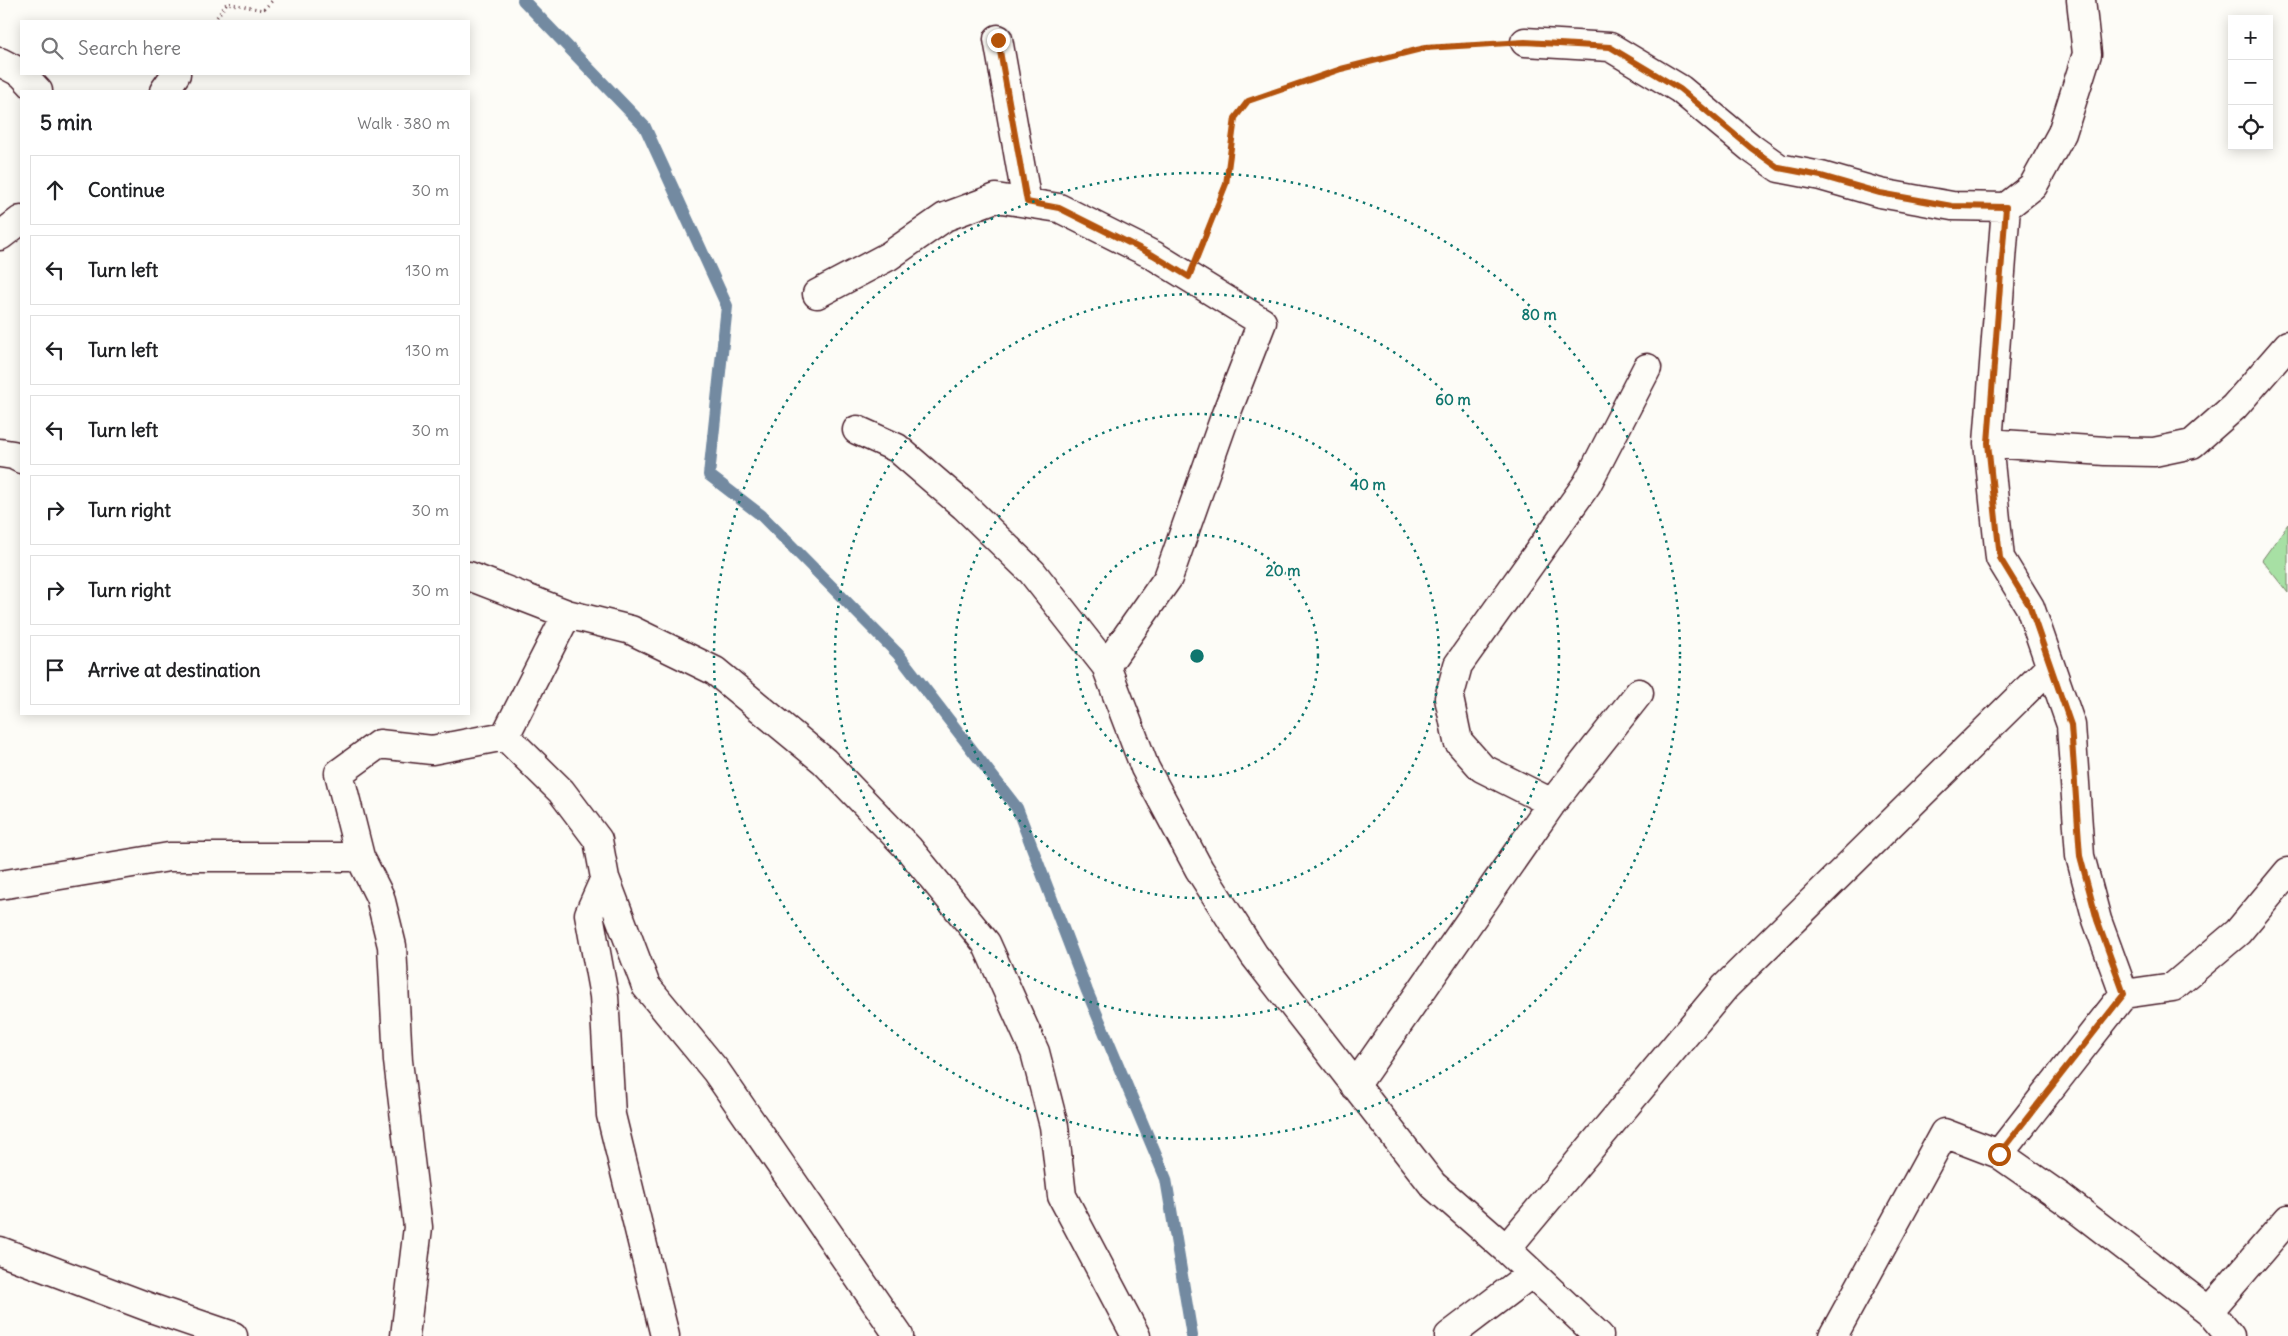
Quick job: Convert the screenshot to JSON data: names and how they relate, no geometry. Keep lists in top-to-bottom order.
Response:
{
  "page": {
    "map_buttons": ["+", "−"],
    "search": "Search here",
    "heading": ["5 min", "Walk · 380 m"],
    "list": [
      ["Continue", "30 m"],
      ["Turn left", "130 m"],
      ["Turn left", "130 m"],
      ["Turn left", "30 m"],
      ["Turn right", "30 m"],
      ["Turn right", "30 m"],
      "Arrive at destination"
    ]
  },
  "rings": [
    "80 m",
    "60 m",
    "40 m",
    "20 m"
  ]
}
